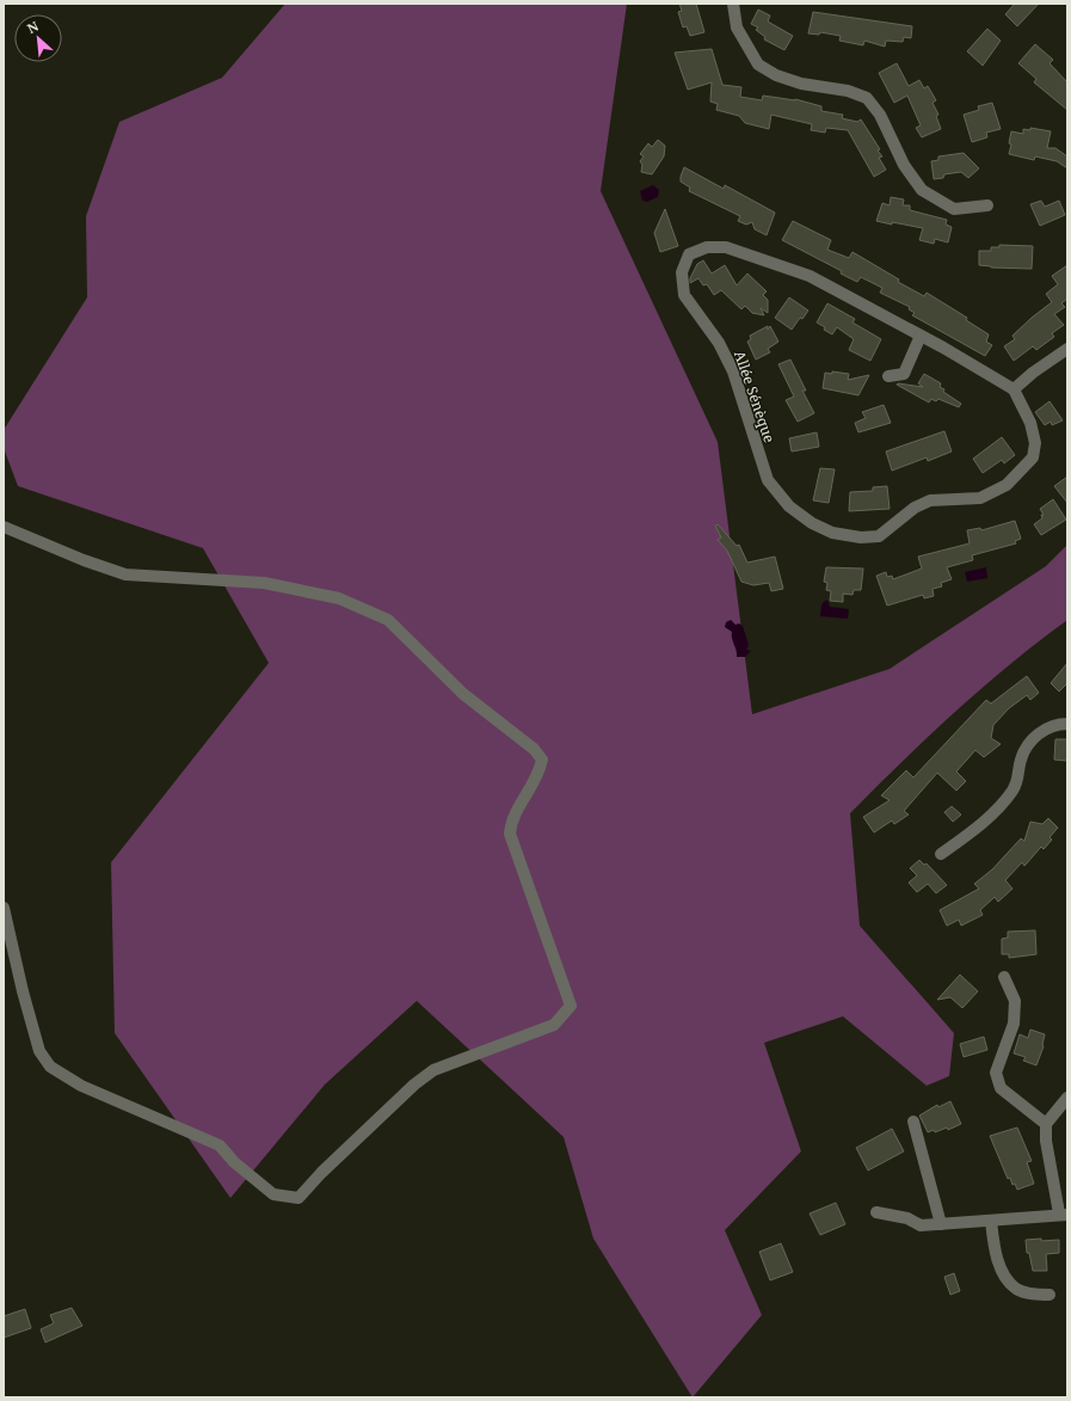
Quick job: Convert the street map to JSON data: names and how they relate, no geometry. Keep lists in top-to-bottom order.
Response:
{
  "streets": {
    "street": ["Allée Sénèque"]
  },
  "north": "top left"
}
